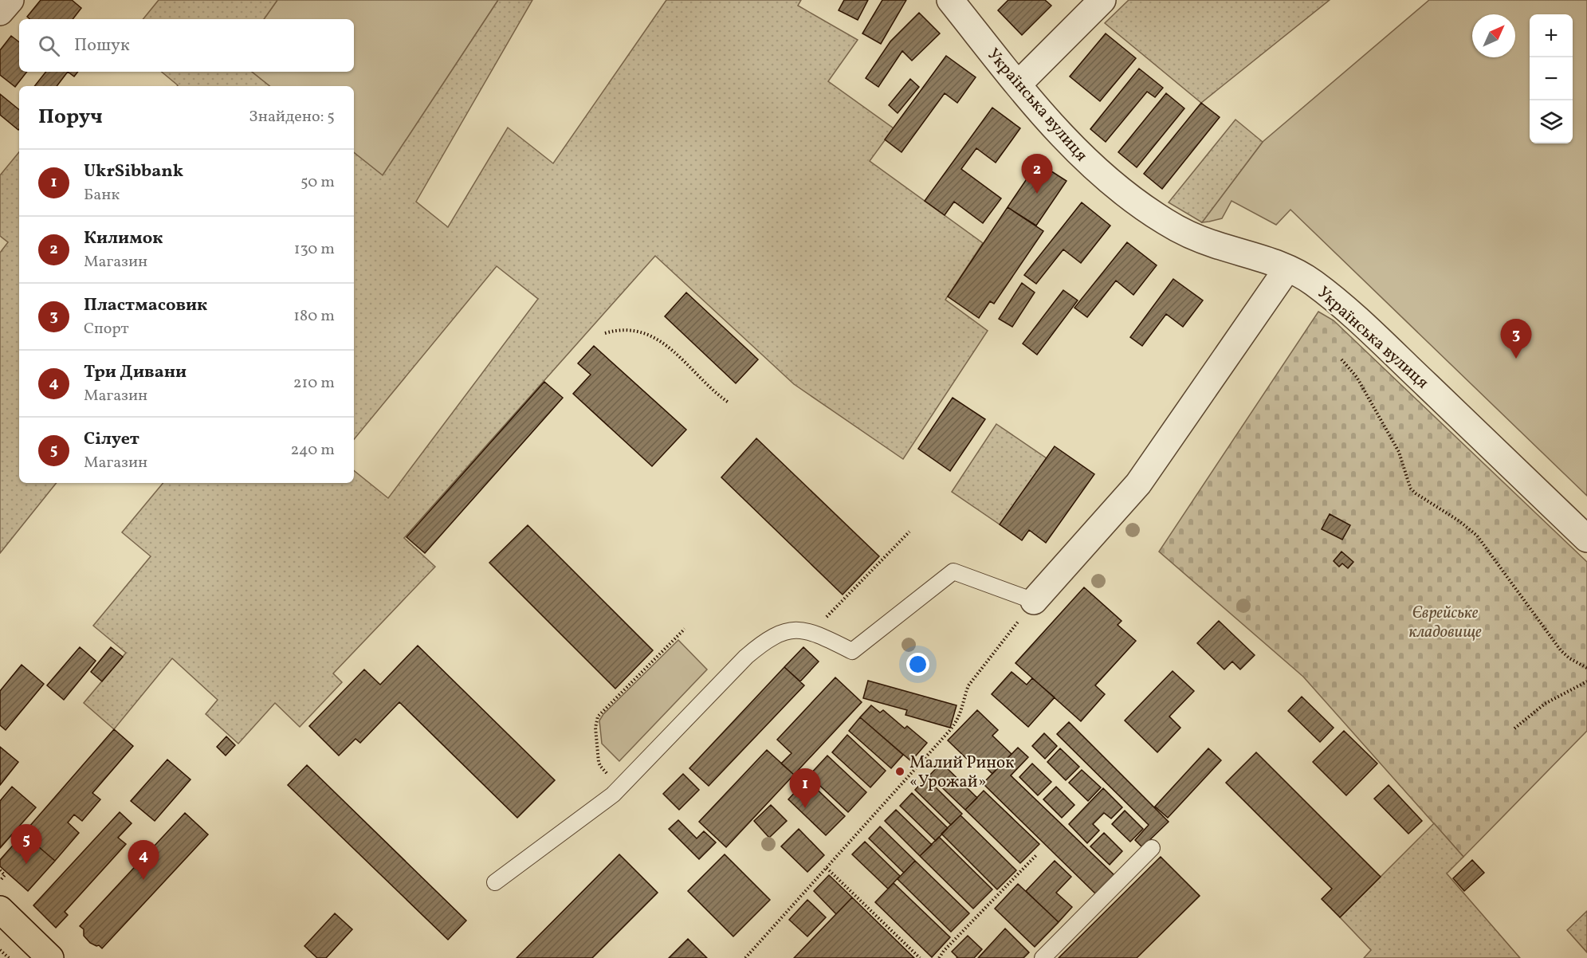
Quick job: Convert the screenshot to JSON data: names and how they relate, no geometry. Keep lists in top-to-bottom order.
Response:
{
  "streets": {
    "street": ["Українська вулиця"]
  },
  "parks": ["Єврейське кладовище"],
  "places": ["Малий Ринок «Урожай»"],
  "north": "top right",
  "page": {
    "map_buttons": ["+", "−"],
    "search": "Пошук",
    "heading": ["Поруч", "Знайдено: 5"],
    "list": [
      {
        "mark": "1",
        "name": "UkrSibbank",
        "note": "Банк",
        "value": "50 m"
      },
      {
        "mark": "2",
        "name": "Килимок",
        "note": "Магазин",
        "value": "130 m"
      },
      {
        "mark": "3",
        "name": "Пластмасовик",
        "note": "Спорт",
        "value": "180 m"
      },
      {
        "mark": "4",
        "name": "Три Дивани",
        "note": "Магазин",
        "value": "210 m"
      },
      {
        "mark": "5",
        "name": "Сілует",
        "note": "Магазин",
        "value": "240 m"
      }
    ],
    "pins": [
      "2",
      "3",
      "1",
      "5",
      "4"
    ]
  }
}
